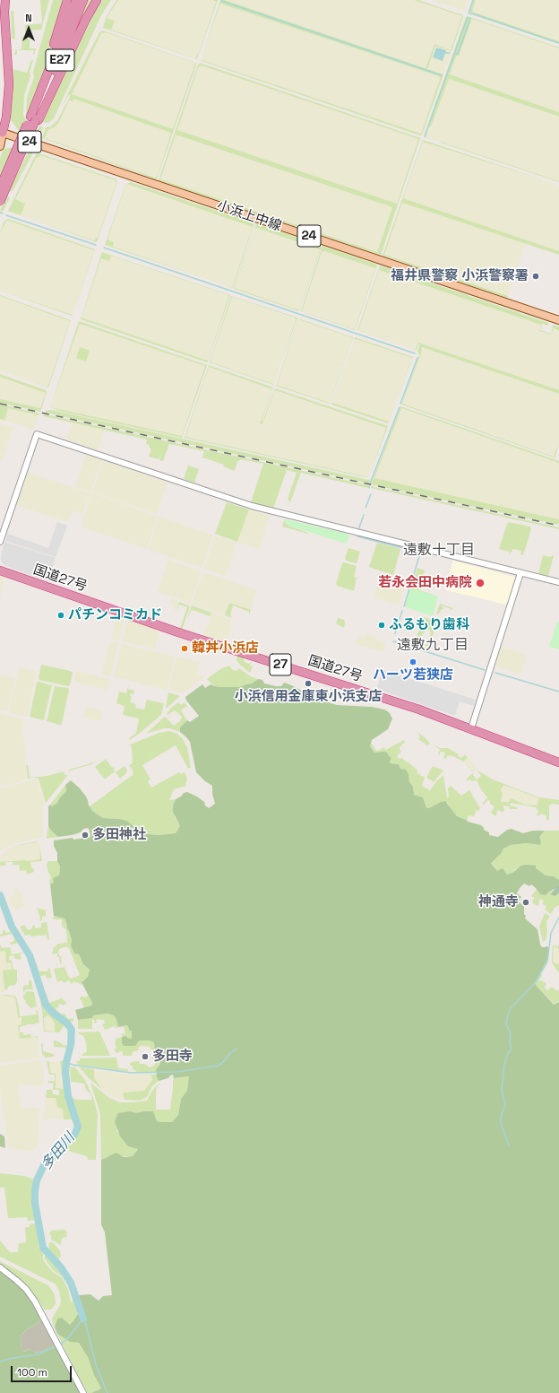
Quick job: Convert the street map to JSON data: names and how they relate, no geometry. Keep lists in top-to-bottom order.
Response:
{
  "streets": {
    "highway": ["E27", "国道27号", "27"],
    "main road": ["24", "小浜上中線"]
  },
  "districts": ["遠敷十丁目", "遠敷九丁目"],
  "water": ["多田川"],
  "places": [
    "福井県警察 小浜警察署",
    "若永会田中病院",
    "パチンコミカド",
    "ふるもり歯科",
    "韓丼小浜店",
    "ハーツ若狭店",
    "小浜信用金庫東小浜支店",
    "多田神社",
    "神通寺",
    "多田寺"
  ],
  "scale_bar": "100 m",
  "north": "top"
}
